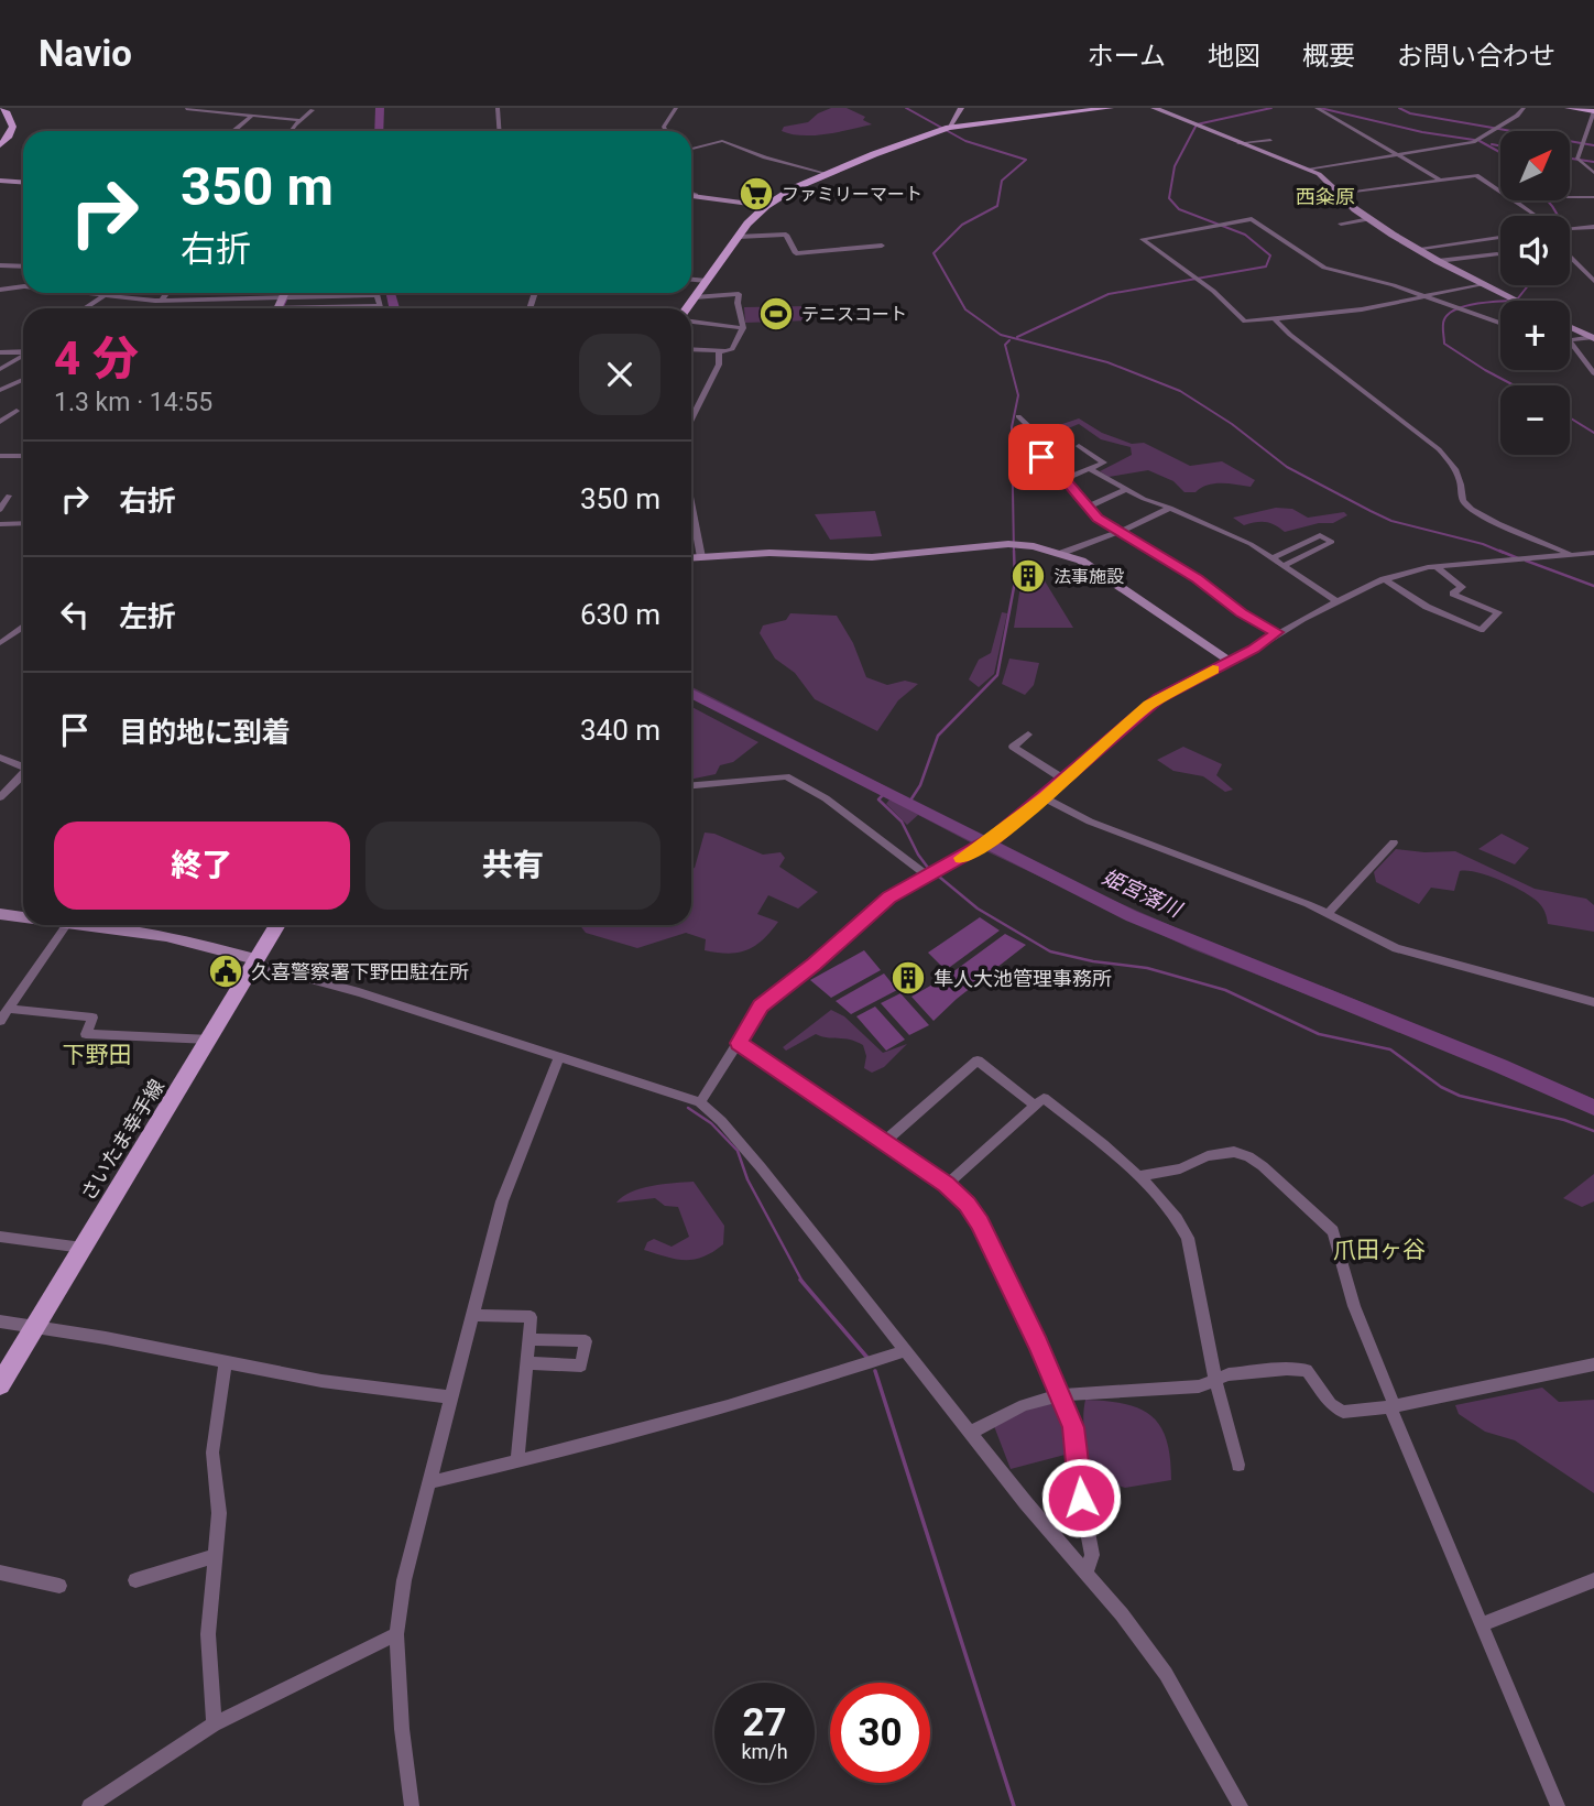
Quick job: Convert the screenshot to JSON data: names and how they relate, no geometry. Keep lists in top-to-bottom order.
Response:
{
  "streets": {
    "main road": ["さいたま幸手線"]
  },
  "districts": ["西粂原", "下野田", "爪田ヶ谷"],
  "water": ["姫宮落川"],
  "places": {
    "supermarket": ["ファミリーマート"],
    "sports": ["テニスコート"],
    "building": ["法事施設", "隼人大池管理事務所"],
    "public building": ["久喜警察署下野田駐在所"]
  },
  "north": "top right",
  "page": {
    "header": "Navio",
    "nav": [
      "ホーム",
      "地図",
      "概要",
      "お問い合わせ"
    ],
    "map_buttons": ["+", "−"],
    "turn": ["350 m", "右折"],
    "heading": ["4 分", "1.3 km · 14:55"],
    "list": [
      {
        "name": "右折",
        "value": "350 m"
      },
      {
        "name": "左折",
        "value": "630 m"
      },
      {
        "name": "目的地に到着",
        "value": "340 m"
      }
    ],
    "buttons": ["終了", "共有"],
    "speed": "27 km/h",
    "limit": "30"
  }
}
